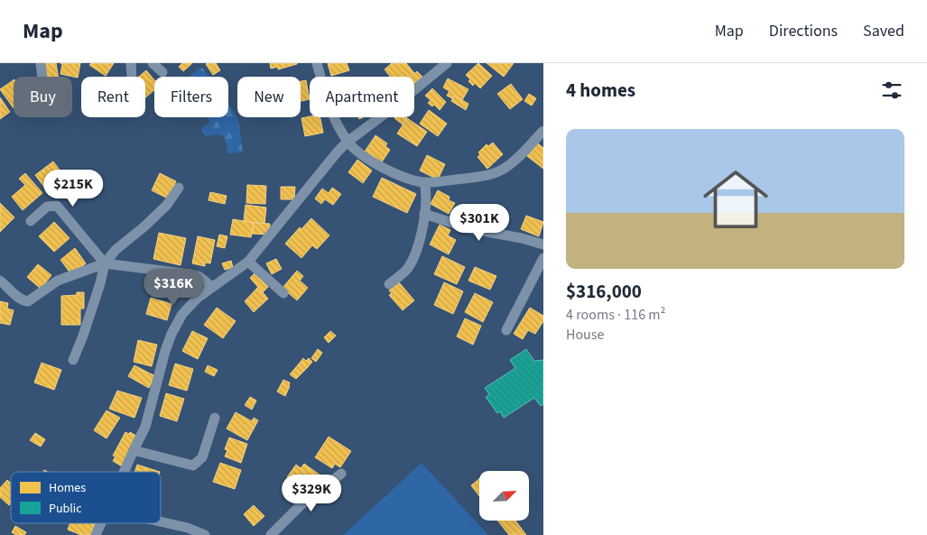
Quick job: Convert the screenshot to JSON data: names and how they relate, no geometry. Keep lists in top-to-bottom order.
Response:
{
  "legend": ["Homes", "Public"],
  "north": "top right",
  "page": {
    "header": "Map",
    "nav": ["Map", "Directions", "Saved"],
    "heading": "4 homes",
    "chip": [
      "Buy",
      "Rent",
      "Filters",
      "New",
      "Apartment"
    ],
    "list": [
      {
        "name": "$316,000",
        "note": "4 rooms · 116 m² · House"
      }
    ],
    "price": [
      "$215K",
      "$301K",
      "$316K",
      "$329K"
    ]
  }
}
